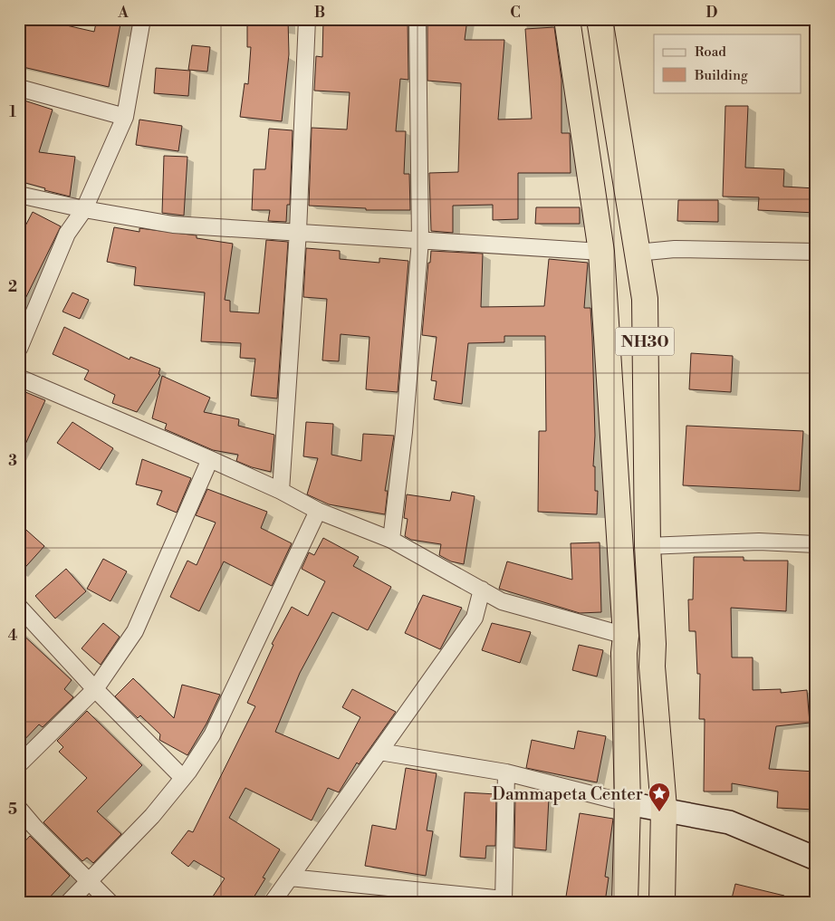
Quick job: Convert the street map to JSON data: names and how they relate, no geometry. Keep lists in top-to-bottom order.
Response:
{
  "streets": {
    "highway": ["NH30"]
  },
  "places": {
    "place": ["Dammapeta Center"]
  },
  "legend": ["Road", "Building"],
  "grid": {
    "columns": [
      "A",
      "B",
      "C",
      "D"
    ],
    "rows": [
      "1",
      "2",
      "3",
      "4",
      "5"
    ]
  }
}
